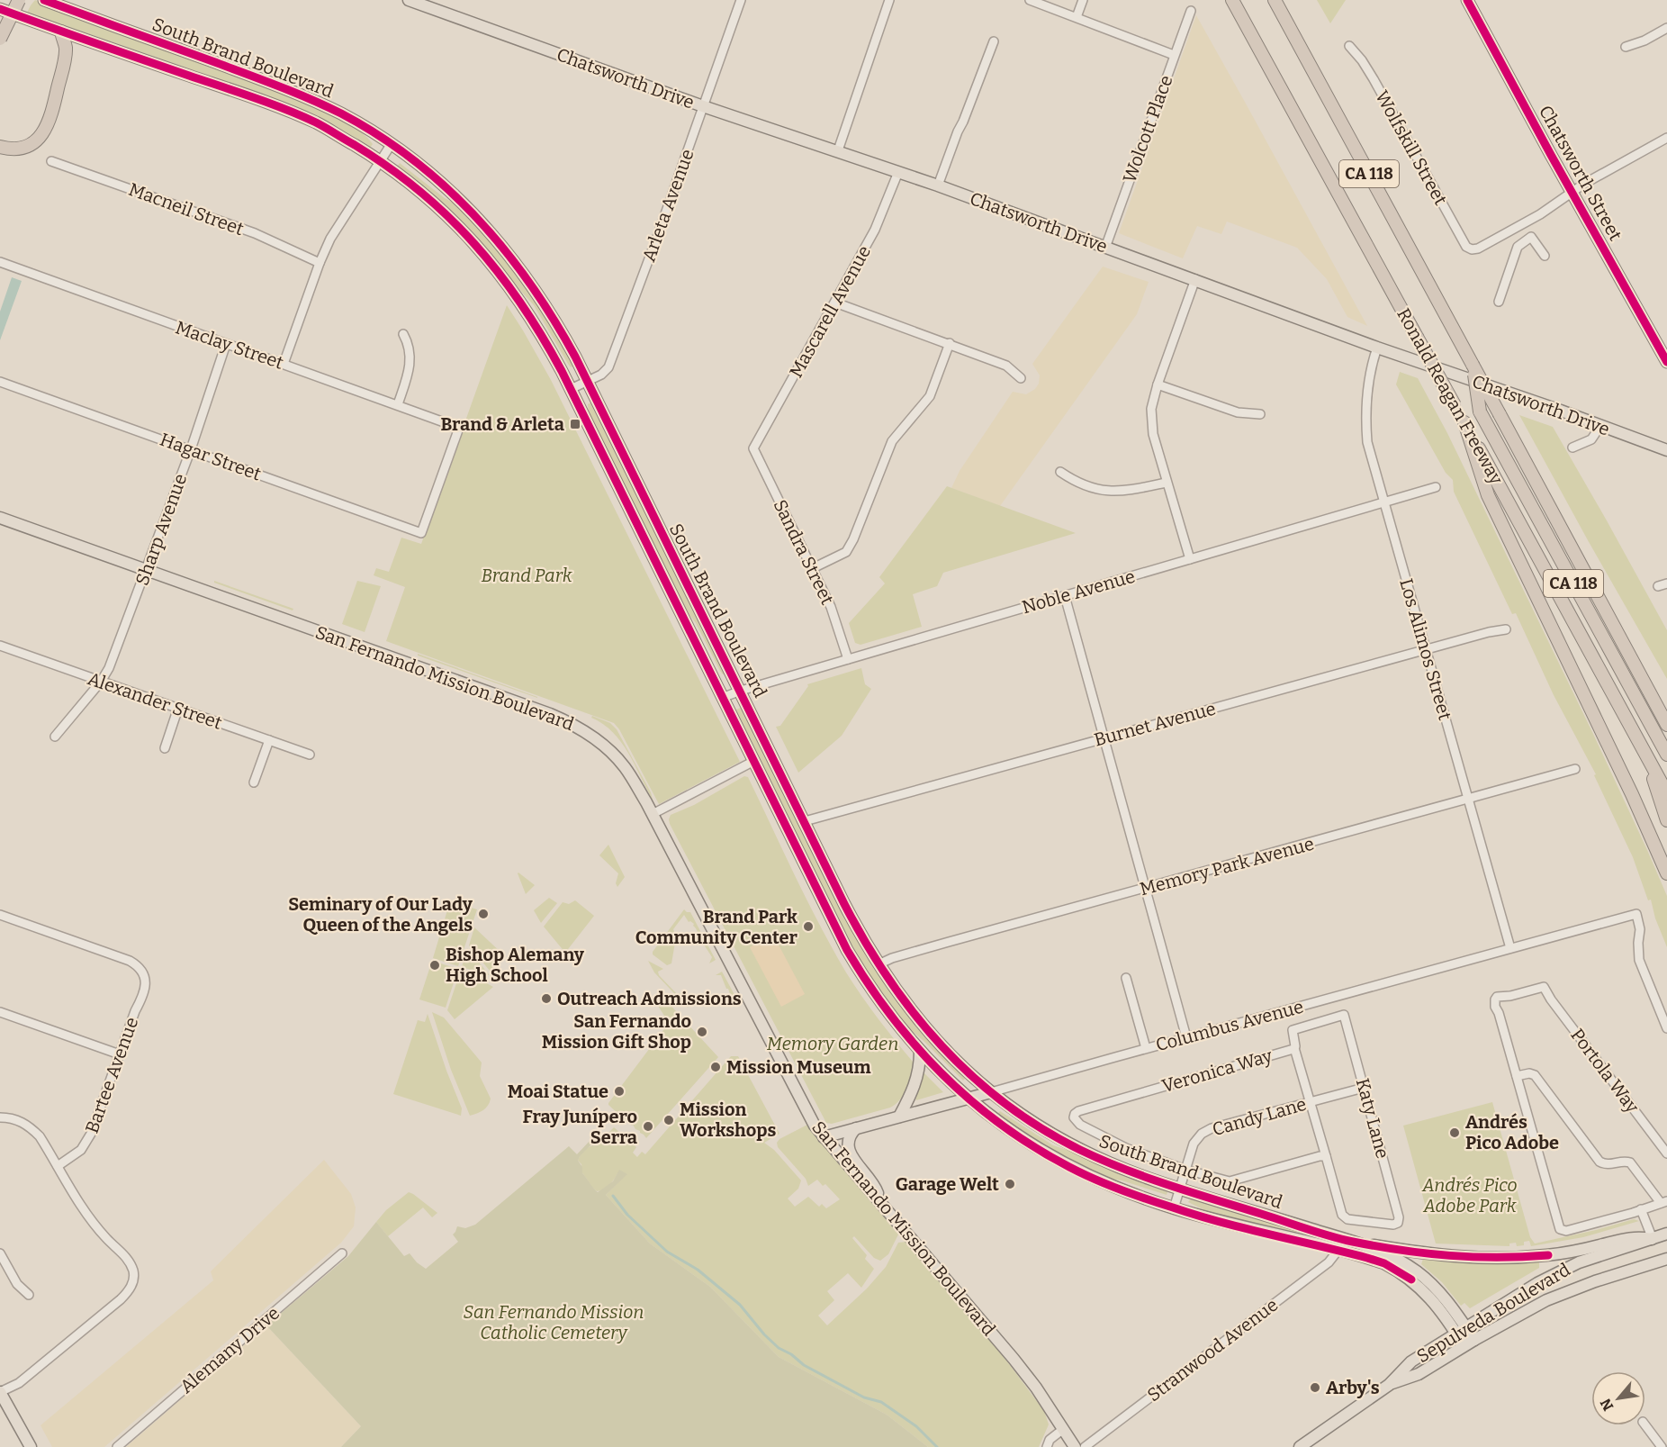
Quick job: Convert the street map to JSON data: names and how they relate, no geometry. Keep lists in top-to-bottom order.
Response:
{
  "streets": {
    "highway": ["CA 118", "Ronald Reagan Freeway"],
    "main road": [
      "South Brand Boulevard",
      "Chatsworth Drive",
      "Chatsworth Street",
      "San Fernando Mission Boulevard",
      "Columbus Avenue",
      "Sepulveda Boulevard"
    ],
    "street": [
      "Wolcott Place",
      "Wolfskill Street",
      "Arleta Avenue",
      "Macneil Street",
      "Mascarell Avenue",
      "Maclay Street",
      "Hagar Street",
      "Sharp Avenue",
      "Sandra Street",
      "Noble Avenue",
      "Los Alimos Street",
      "Alexander Street",
      "Burnet Avenue",
      "Memory Park Avenue",
      "Veronica Way",
      "Portola Way",
      "Bartee Avenue",
      "Candy Lane",
      "Katy Lane",
      "Alemany Drive",
      "Stranwood Avenue"
    ]
  },
  "crossings": [
    ["South Brand Boulevard", "Arleta Avenue"],
    ["South Brand Boulevard", "Noble Avenue"],
    ["South Brand Boulevard", "Burnet Avenue"],
    ["South Brand Boulevard", "Memory Park Avenue"],
    ["South Brand Boulevard", "Columbus Avenue"],
    ["South Brand Boulevard", "Candy Lane"],
    ["South Brand Boulevard", "Sepulveda Boulevard"],
    ["South Brand Boulevard", "Stranwood Avenue"],
    ["Chatsworth Drive", "Wolcott Place"],
    ["Chatsworth Drive", "Arleta Avenue"],
    ["Chatsworth Drive", "Mascarell Avenue"],
    ["Chatsworth Drive", "Los Alimos Street"],
    ["CA 118", "Ronald Reagan Freeway"],
    ["Mascarell Avenue", "Sandra Street"],
    ["Maclay Street", "Hagar Street"],
    ["Maclay Street", "Sharp Avenue"],
    ["Hagar Street", "Sharp Avenue"],
    ["Sharp Avenue", "San Fernando Mission Boulevard"],
    ["Sharp Avenue", "Alexander Street"],
    ["Sandra Street", "Noble Avenue"],
    ["Noble Avenue", "Los Alimos Street"],
    ["Los Alimos Street", "Burnet Avenue"],
    ["Los Alimos Street", "Memory Park Avenue"],
    ["Los Alimos Street", "Columbus Avenue"],
    ["San Fernando Mission Boulevard", "Columbus Avenue"],
    ["Veronica Way", "Candy Lane"],
    ["Veronica Way", "Katy Lane"],
    ["Candy Lane", "Katy Lane"]
  ],
  "parks": [
    "Brand Park",
    "Memory Garden",
    "Andrés Pico Adobe Park",
    "San Fernando Mission Catholic Cemetery"
  ],
  "places": {
    "transit": ["Brand & Arleta"],
    "other": [
      "Seminary of Our Lady Queen of the Angels",
      "Brand Park Community Center",
      "Bishop Alemany High School",
      "Outreach Admissions",
      "San Fernando Mission Gift Shop",
      "Mission Museum",
      "Moai Statue",
      "Mission Workshops",
      "Fray Junípero Serra",
      "Andrés Pico Adobe",
      "Garage Welt",
      "Arby's"
    ]
  },
  "north": "bottom left"
}
